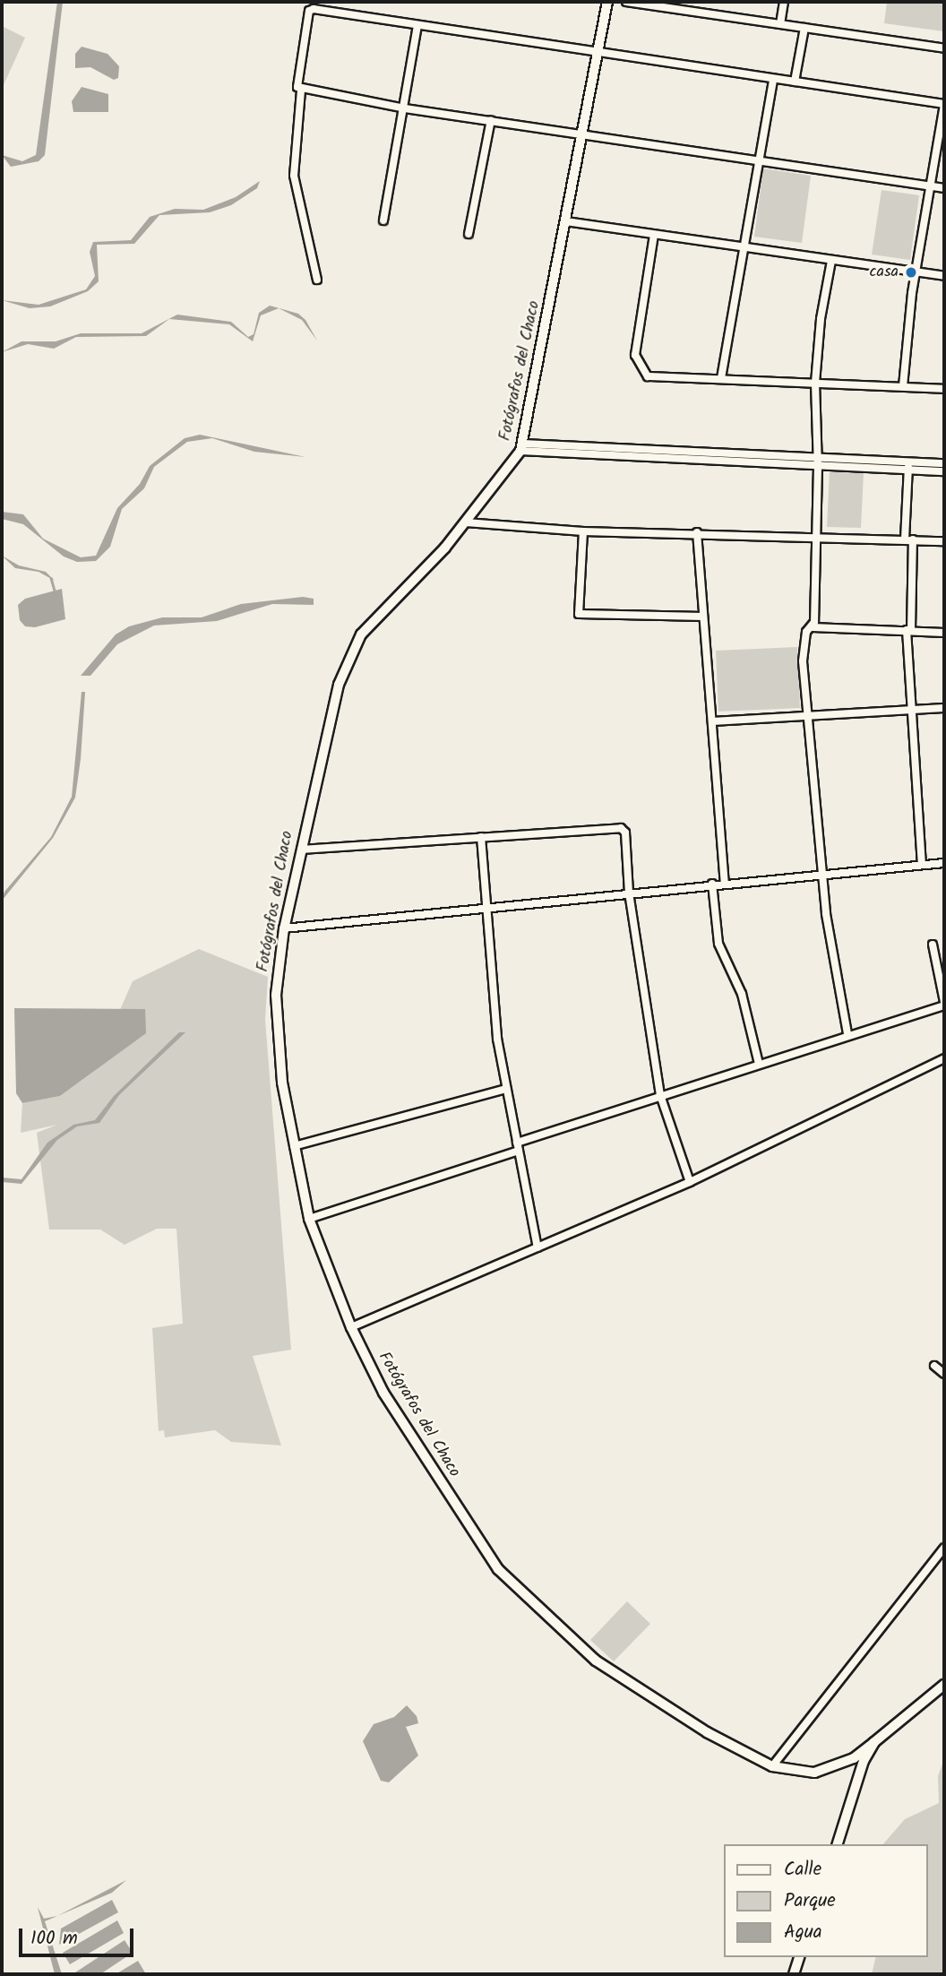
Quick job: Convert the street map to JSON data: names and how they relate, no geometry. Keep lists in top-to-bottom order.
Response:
{
  "streets": {
    "street": ["Fotógrafos del Chaco"]
  },
  "places": ["casa"],
  "legend": ["Calle", "Parque", "Agua"],
  "scale_bar": "100 m"
}
